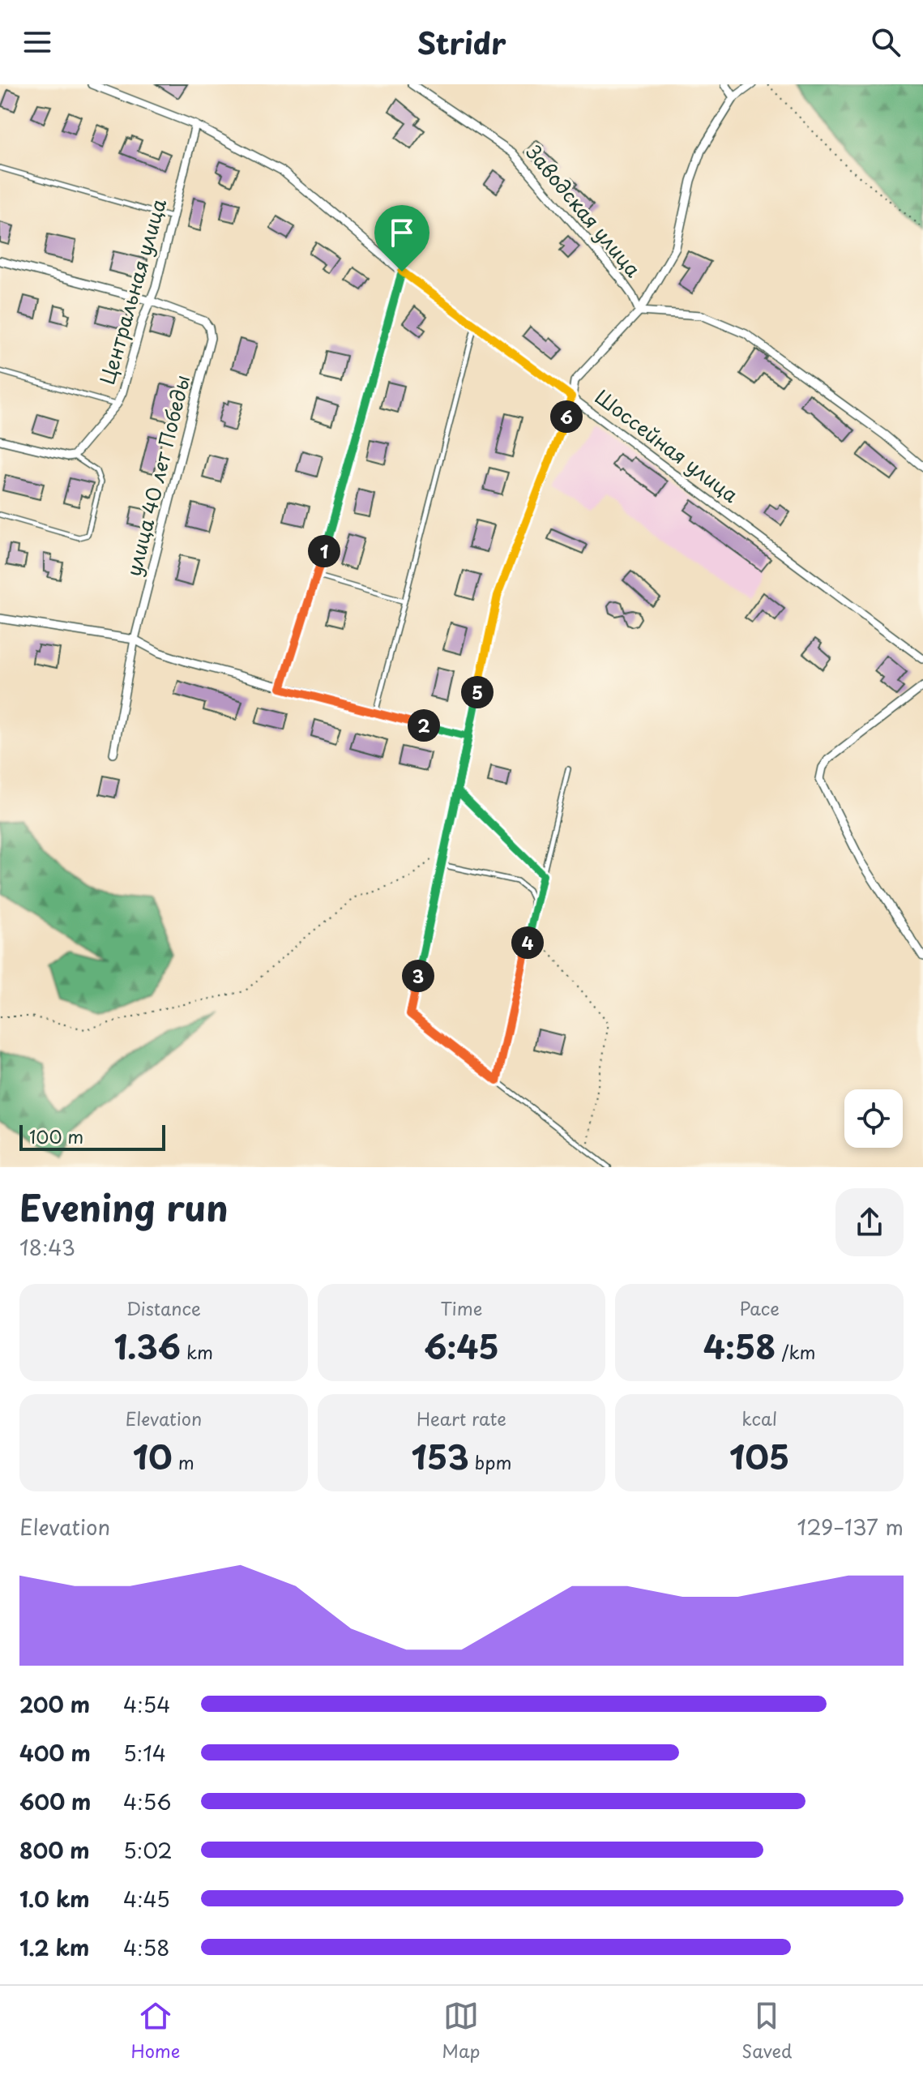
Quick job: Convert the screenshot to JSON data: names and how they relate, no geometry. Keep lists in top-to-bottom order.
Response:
{
  "streets": {
    "street": [
      "Заводская улица",
      "Центральная улица",
      "Шоссейная улица",
      "улица 40 лет Победы"
    ]
  },
  "crossings": [
    ["Центральная улица", "Шоссейная улица"],
    ["Центральная улица", "улица 40 лет Победы"]
  ],
  "scale_bar": "100 m",
  "page": {
    "header": "Stridr",
    "pins": [
      "6",
      "1",
      "5",
      "2",
      "4",
      "3"
    ],
    "scale": "100 m",
    "heading": ["Evening run", "18:43"],
    "stats": [
      ["Distance", "1.36 km"],
      ["Time", "6:45"],
      ["Pace", "4:58 /km"],
      ["Elevation", "10 m"],
      ["Heart rate", "153 bpm"],
      ["kcal", "105"]
    ],
    "chart": ["Elevation", "129–137 m"],
    "list": [
      {
        "name": "200 m",
        "note": "4:54"
      },
      {
        "name": "400 m",
        "note": "5:14"
      },
      {
        "name": "600 m",
        "note": "4:56"
      },
      {
        "name": "800 m",
        "note": "5:02"
      },
      {
        "name": "1.0 km",
        "note": "4:45"
      },
      {
        "name": "1.2 km",
        "note": "4:58"
      }
    ],
    "tabs": ["Home", "Map", "Saved"]
  }
}
